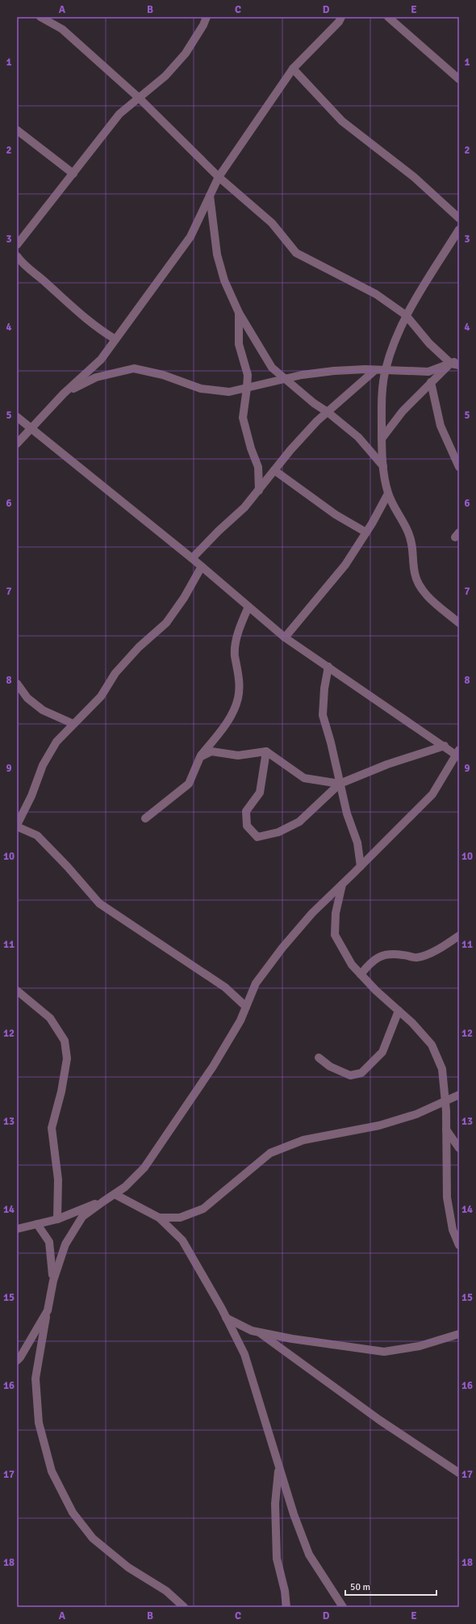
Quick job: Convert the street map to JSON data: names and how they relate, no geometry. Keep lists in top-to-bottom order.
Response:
{
  "scale_bar": "50 m",
  "grid": {
    "columns": [
      "A",
      "B",
      "C",
      "D",
      "E"
    ],
    "rows": [
      "1",
      "2",
      "3",
      "4",
      "5",
      "6",
      "7",
      "8",
      "9",
      "10",
      "11",
      "12",
      "13",
      "14",
      "15",
      "16",
      "17",
      "18"
    ]
  }
}
